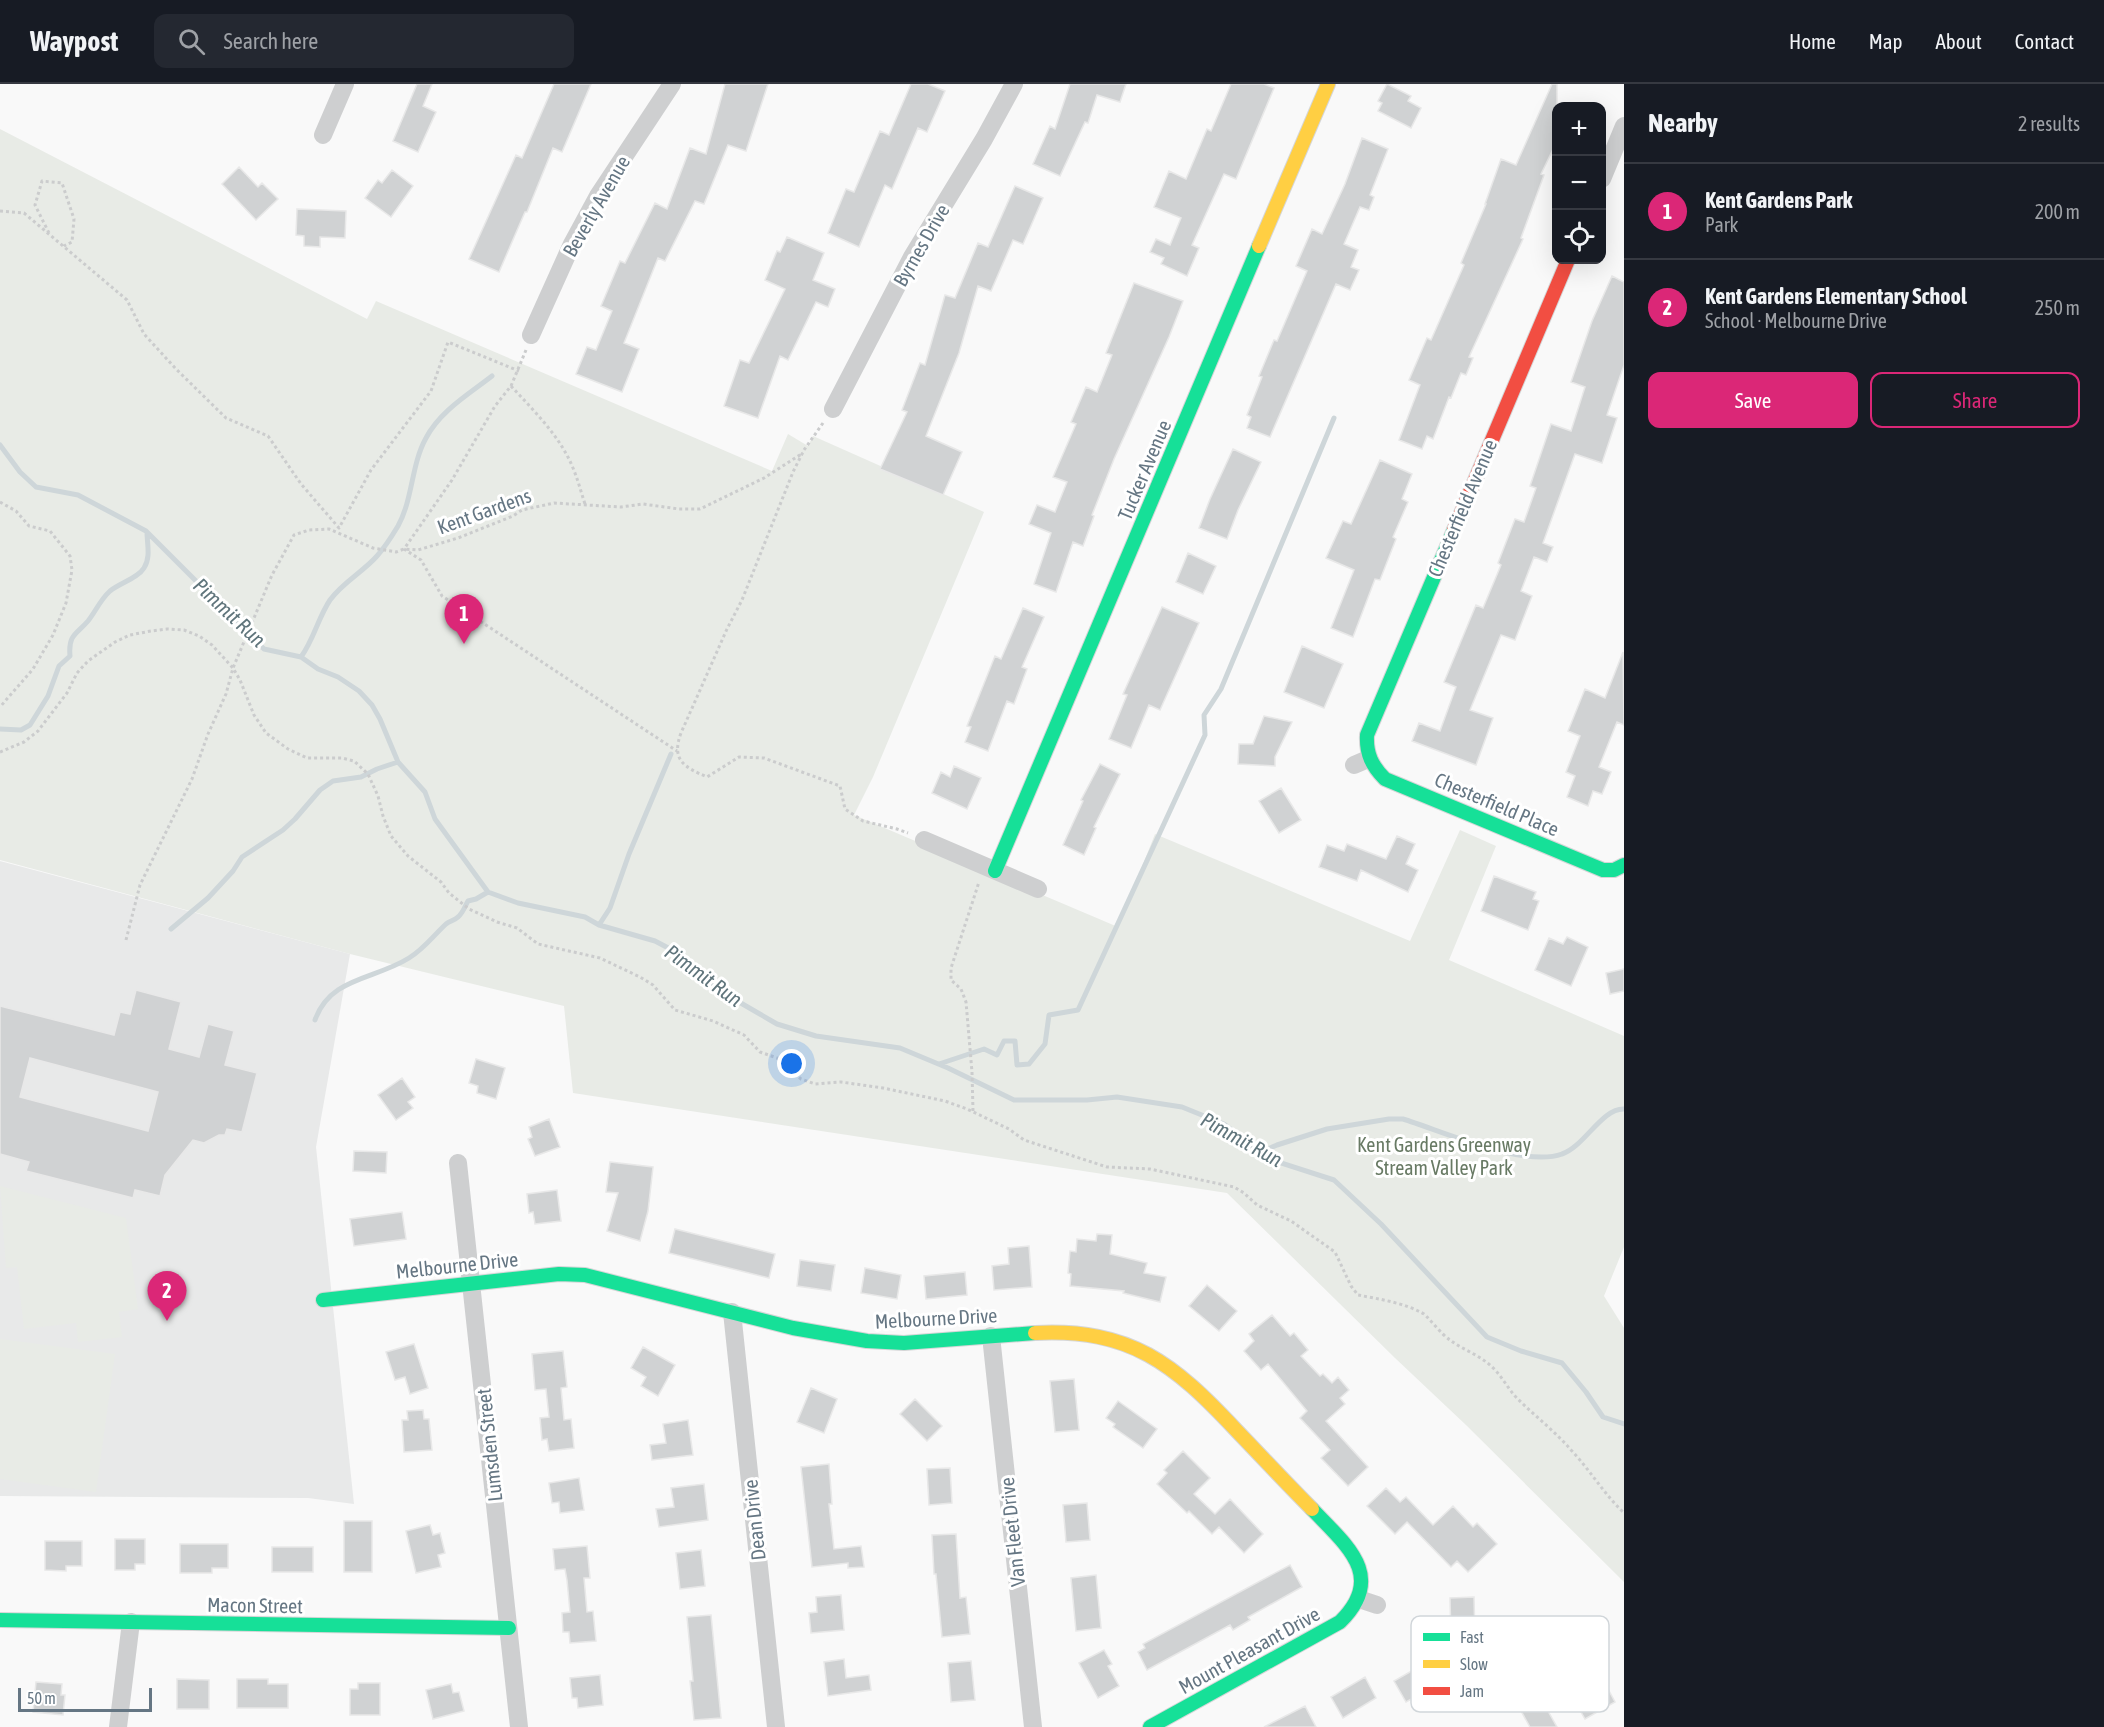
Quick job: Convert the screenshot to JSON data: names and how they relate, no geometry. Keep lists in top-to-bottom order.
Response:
{
  "streets": {
    "street": [
      "Beverly Avenue",
      "Byrnes Drive",
      "Tucker Avenue",
      "Chesterfield Avenue",
      "Chesterfield Place",
      "Melbourne Drive",
      "Lumsden Street",
      "Dean Drive",
      "Van Fleet Drive",
      "Macon Street",
      "Mount Pleasant Drive"
    ],
    "path": ["Kent Gardens"]
  },
  "crossings": [
    ["Byrnes Drive", "Kent Gardens"],
    ["Chesterfield Avenue", "Chesterfield Place"],
    ["Melbourne Drive", "Lumsden Street"],
    ["Melbourne Drive", "Dean Drive"],
    ["Melbourne Drive", "Van Fleet Drive"],
    ["Melbourne Drive", "Mount Pleasant Drive"],
    ["Lumsden Street", "Macon Street"]
  ],
  "water": ["Pimmit Run"],
  "parks": ["Kent Gardens Greenway Stream Valley Park"],
  "legend": ["Fast", "Slow", "Jam"],
  "scale_bar": "50 m",
  "page": {
    "header": "Waypost",
    "search": "Search here",
    "nav": [
      "Home",
      "Map",
      "About",
      "Contact"
    ],
    "heading": ["Nearby", "2 results"],
    "map_buttons": ["+", "−"],
    "list": [
      {
        "mark": "1",
        "name": "Kent Gardens Park",
        "note": "Park",
        "value": "200 m"
      },
      {
        "mark": "2",
        "name": "Kent Gardens Elementary School",
        "note": "School · Melbourne Drive",
        "value": "250 m"
      }
    ],
    "buttons": ["Save", "Share"],
    "pins": ["1", "2"],
    "scale": "50 m"
  }
}
